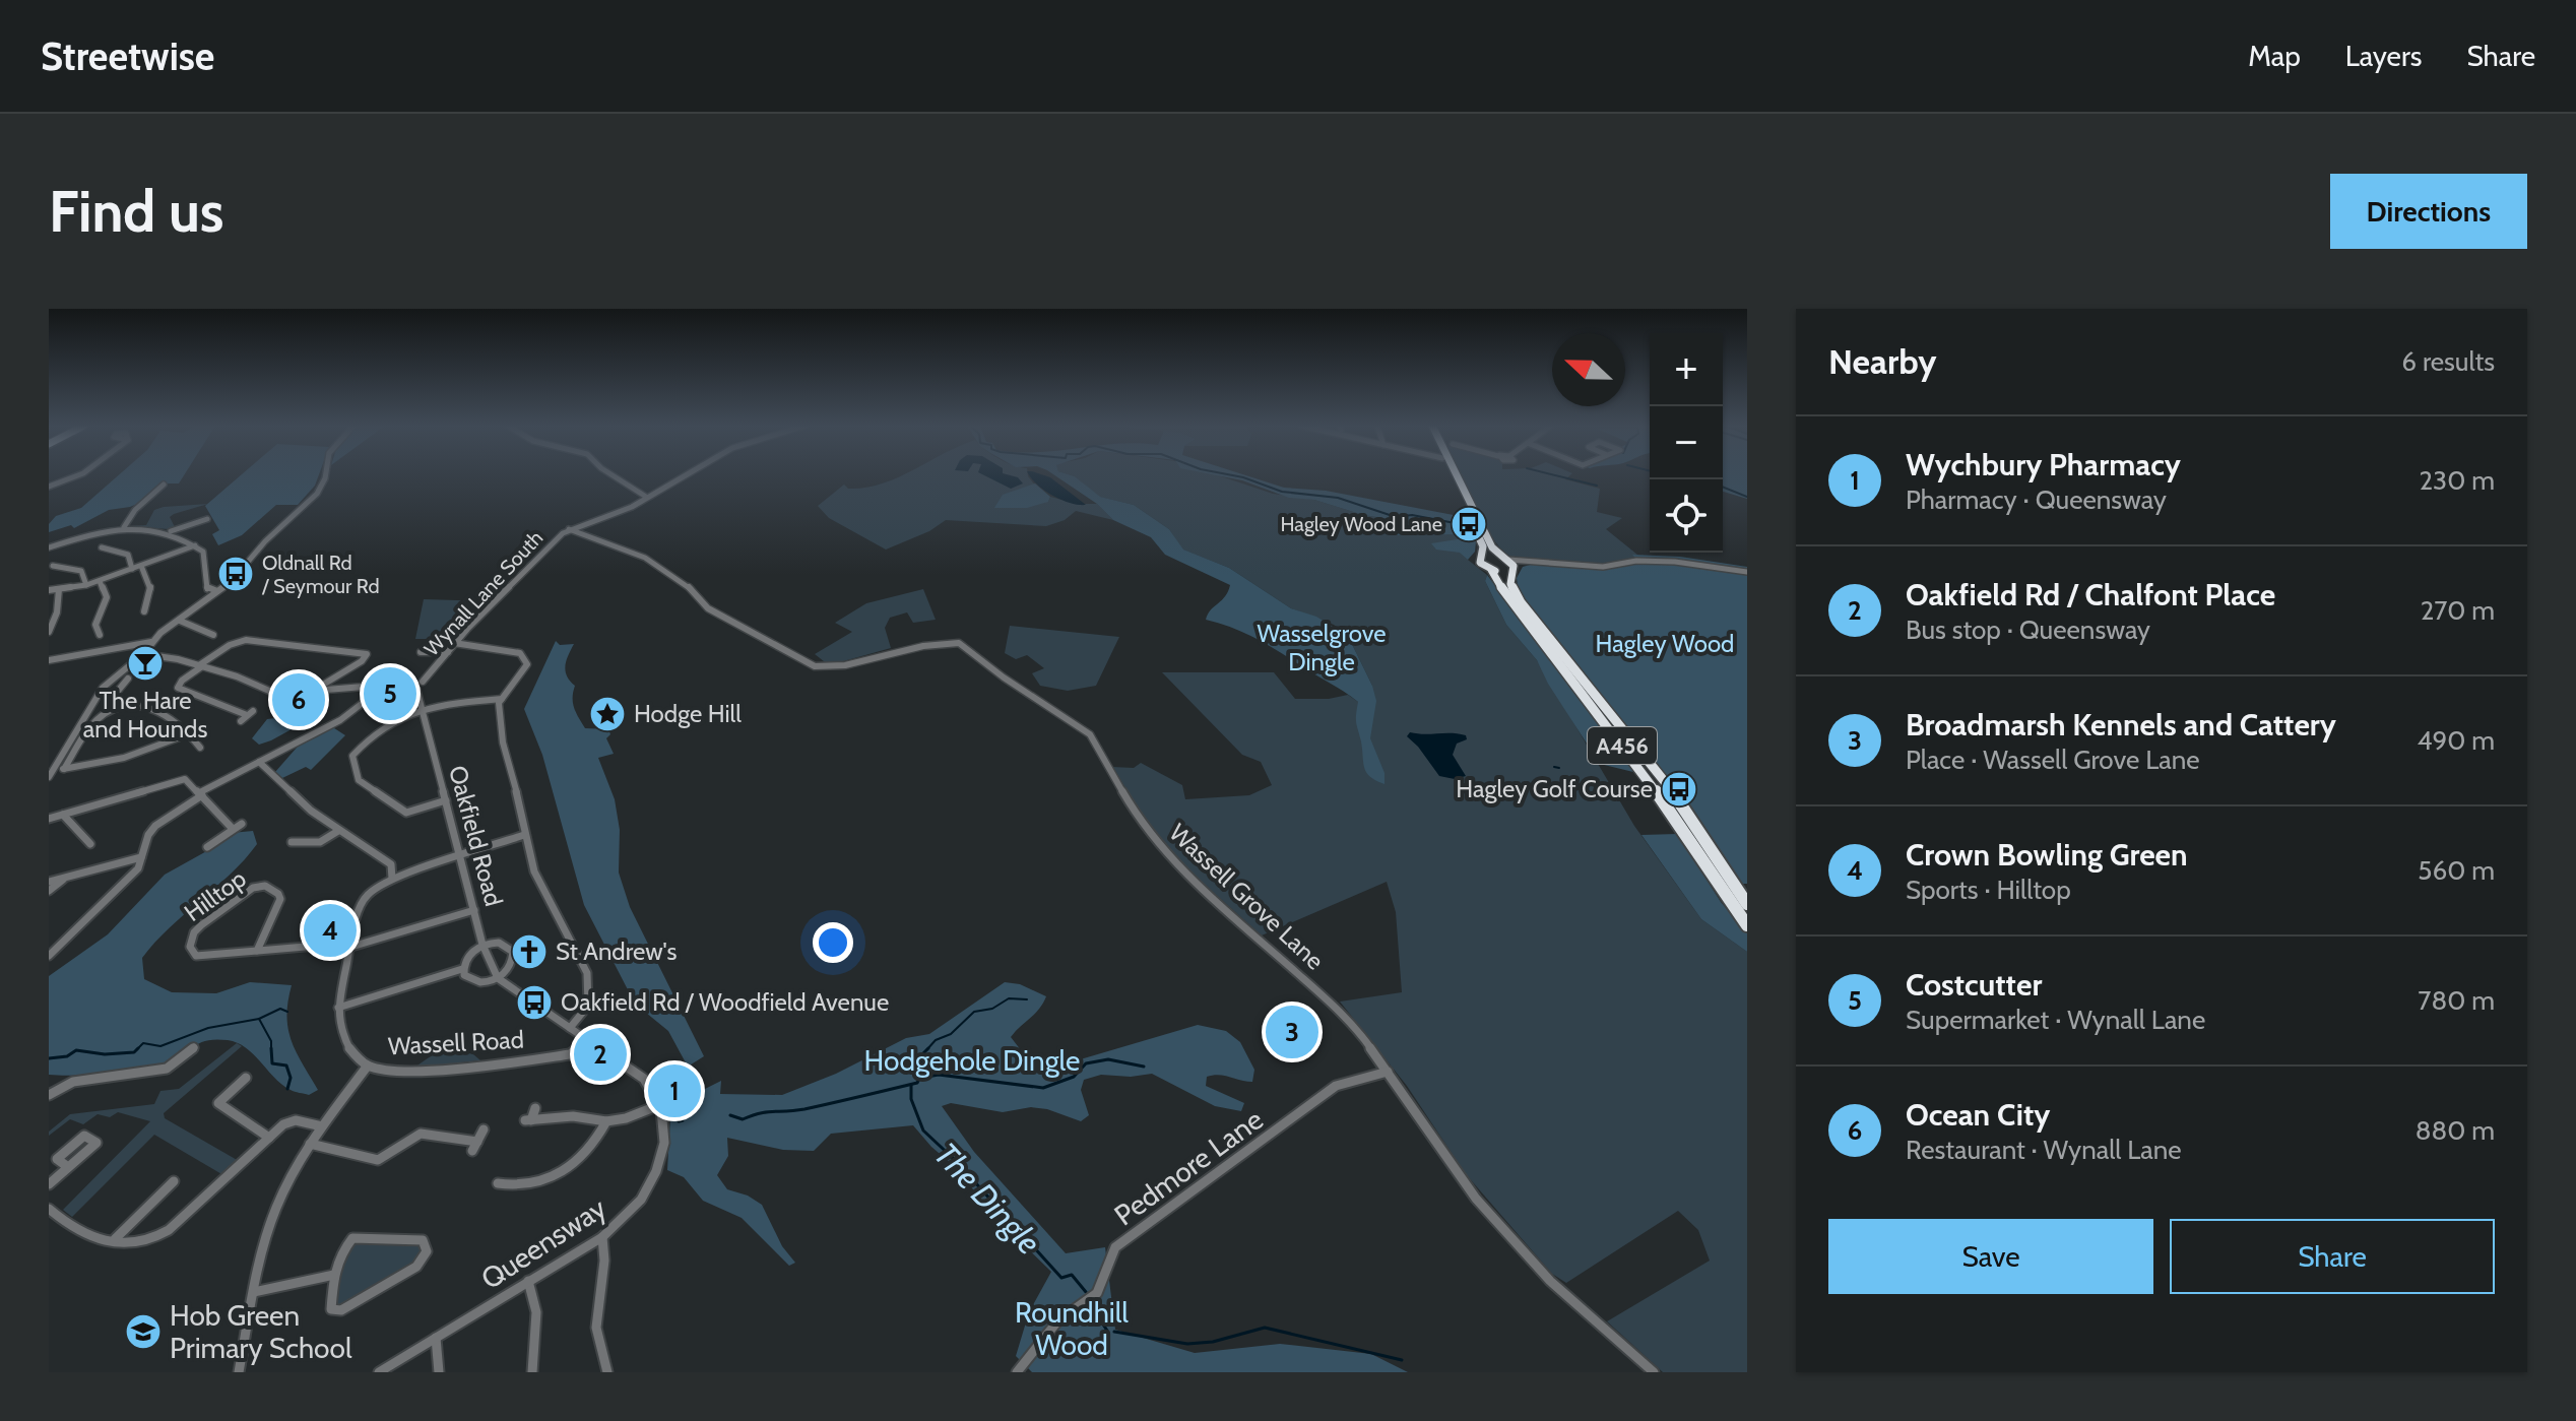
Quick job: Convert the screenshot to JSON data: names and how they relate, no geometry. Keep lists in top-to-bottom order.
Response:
{
  "streets": {
    "highway": ["A456"],
    "street": [
      "Wynall Lane South",
      "Oakfield Road",
      "Hilltop",
      "Wassell Grove Lane",
      "Wassell Road",
      "Pedmore Lane",
      "Queensway"
    ]
  },
  "crossings": [
    ["Wynall Lane South", "Oakfield Road"],
    ["Wynall Lane South", "Wassell Grove Lane"],
    ["Oakfield Road", "Hilltop"],
    ["Oakfield Road", "Wassell Road"],
    ["Hilltop", "Wassell Road"],
    ["Wassell Grove Lane", "Pedmore Lane"]
  ],
  "water": ["The Dingle"],
  "parks": [
    "Wasselgrove Dingle",
    "Hagley Wood",
    "Hodgehole Dingle",
    "Roundhill Wood"
  ],
  "places": {
    "bus stop": [
      "Hagley Wood Lane",
      "Oldnall Rd / Seymour Rd",
      "Hagley Golf Course",
      "Oakfield Rd / Woodfield Avenue"
    ],
    "bar": ["The Hare and Hounds"],
    "place": ["Hodge Hill"],
    "church": ["St Andrew's"],
    "school or university": ["Hob Green Primary School"]
  },
  "north": "left",
  "page": {
    "header": "Streetwise",
    "nav": ["Map", "Layers", "Share"],
    "buttons": [
      "Directions",
      ["Save", "Share"]
    ],
    "title": "Find us",
    "heading": ["Nearby", "6 results"],
    "map_buttons": ["+", "−"],
    "list": [
      {
        "mark": "1",
        "name": "Wychbury Pharmacy",
        "note": "Pharmacy · Queensway",
        "value": "230 m"
      },
      {
        "mark": "2",
        "name": "Oakfield Rd / Chalfont Place",
        "note": "Bus stop · Queensway",
        "value": "270 m"
      },
      {
        "mark": "3",
        "name": "Broadmarsh Kennels and Cattery",
        "note": "Place · Wassell Grove Lane",
        "value": "490 m"
      },
      {
        "mark": "4",
        "name": "Crown Bowling Green",
        "note": "Sports · Hilltop",
        "value": "560 m"
      },
      {
        "mark": "5",
        "name": "Costcutter",
        "note": "Supermarket · Wynall Lane",
        "value": "780 m"
      },
      {
        "mark": "6",
        "name": "Ocean City",
        "note": "Restaurant · Wynall Lane",
        "value": "880 m"
      }
    ],
    "pins": [
      "5",
      "6",
      "4",
      "3",
      "2",
      "1"
    ]
  }
}
